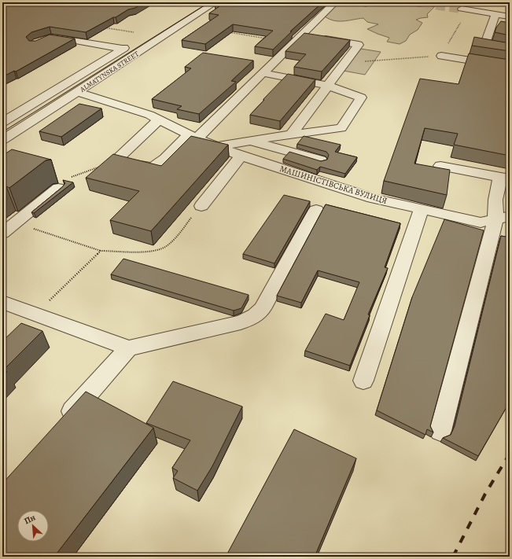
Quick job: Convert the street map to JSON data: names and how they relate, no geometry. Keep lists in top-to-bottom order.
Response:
{
  "streets": {
    "street": ["ALMATYNSKA STREET", "МАШИНІСТІВСЬКА ВУЛИЦЯ"]
  },
  "crossings": [
    ["ALMATYNSKA STREET", "МАШИНІСТІВСЬКА ВУЛИЦЯ"]
  ],
  "north": "top left"
}
